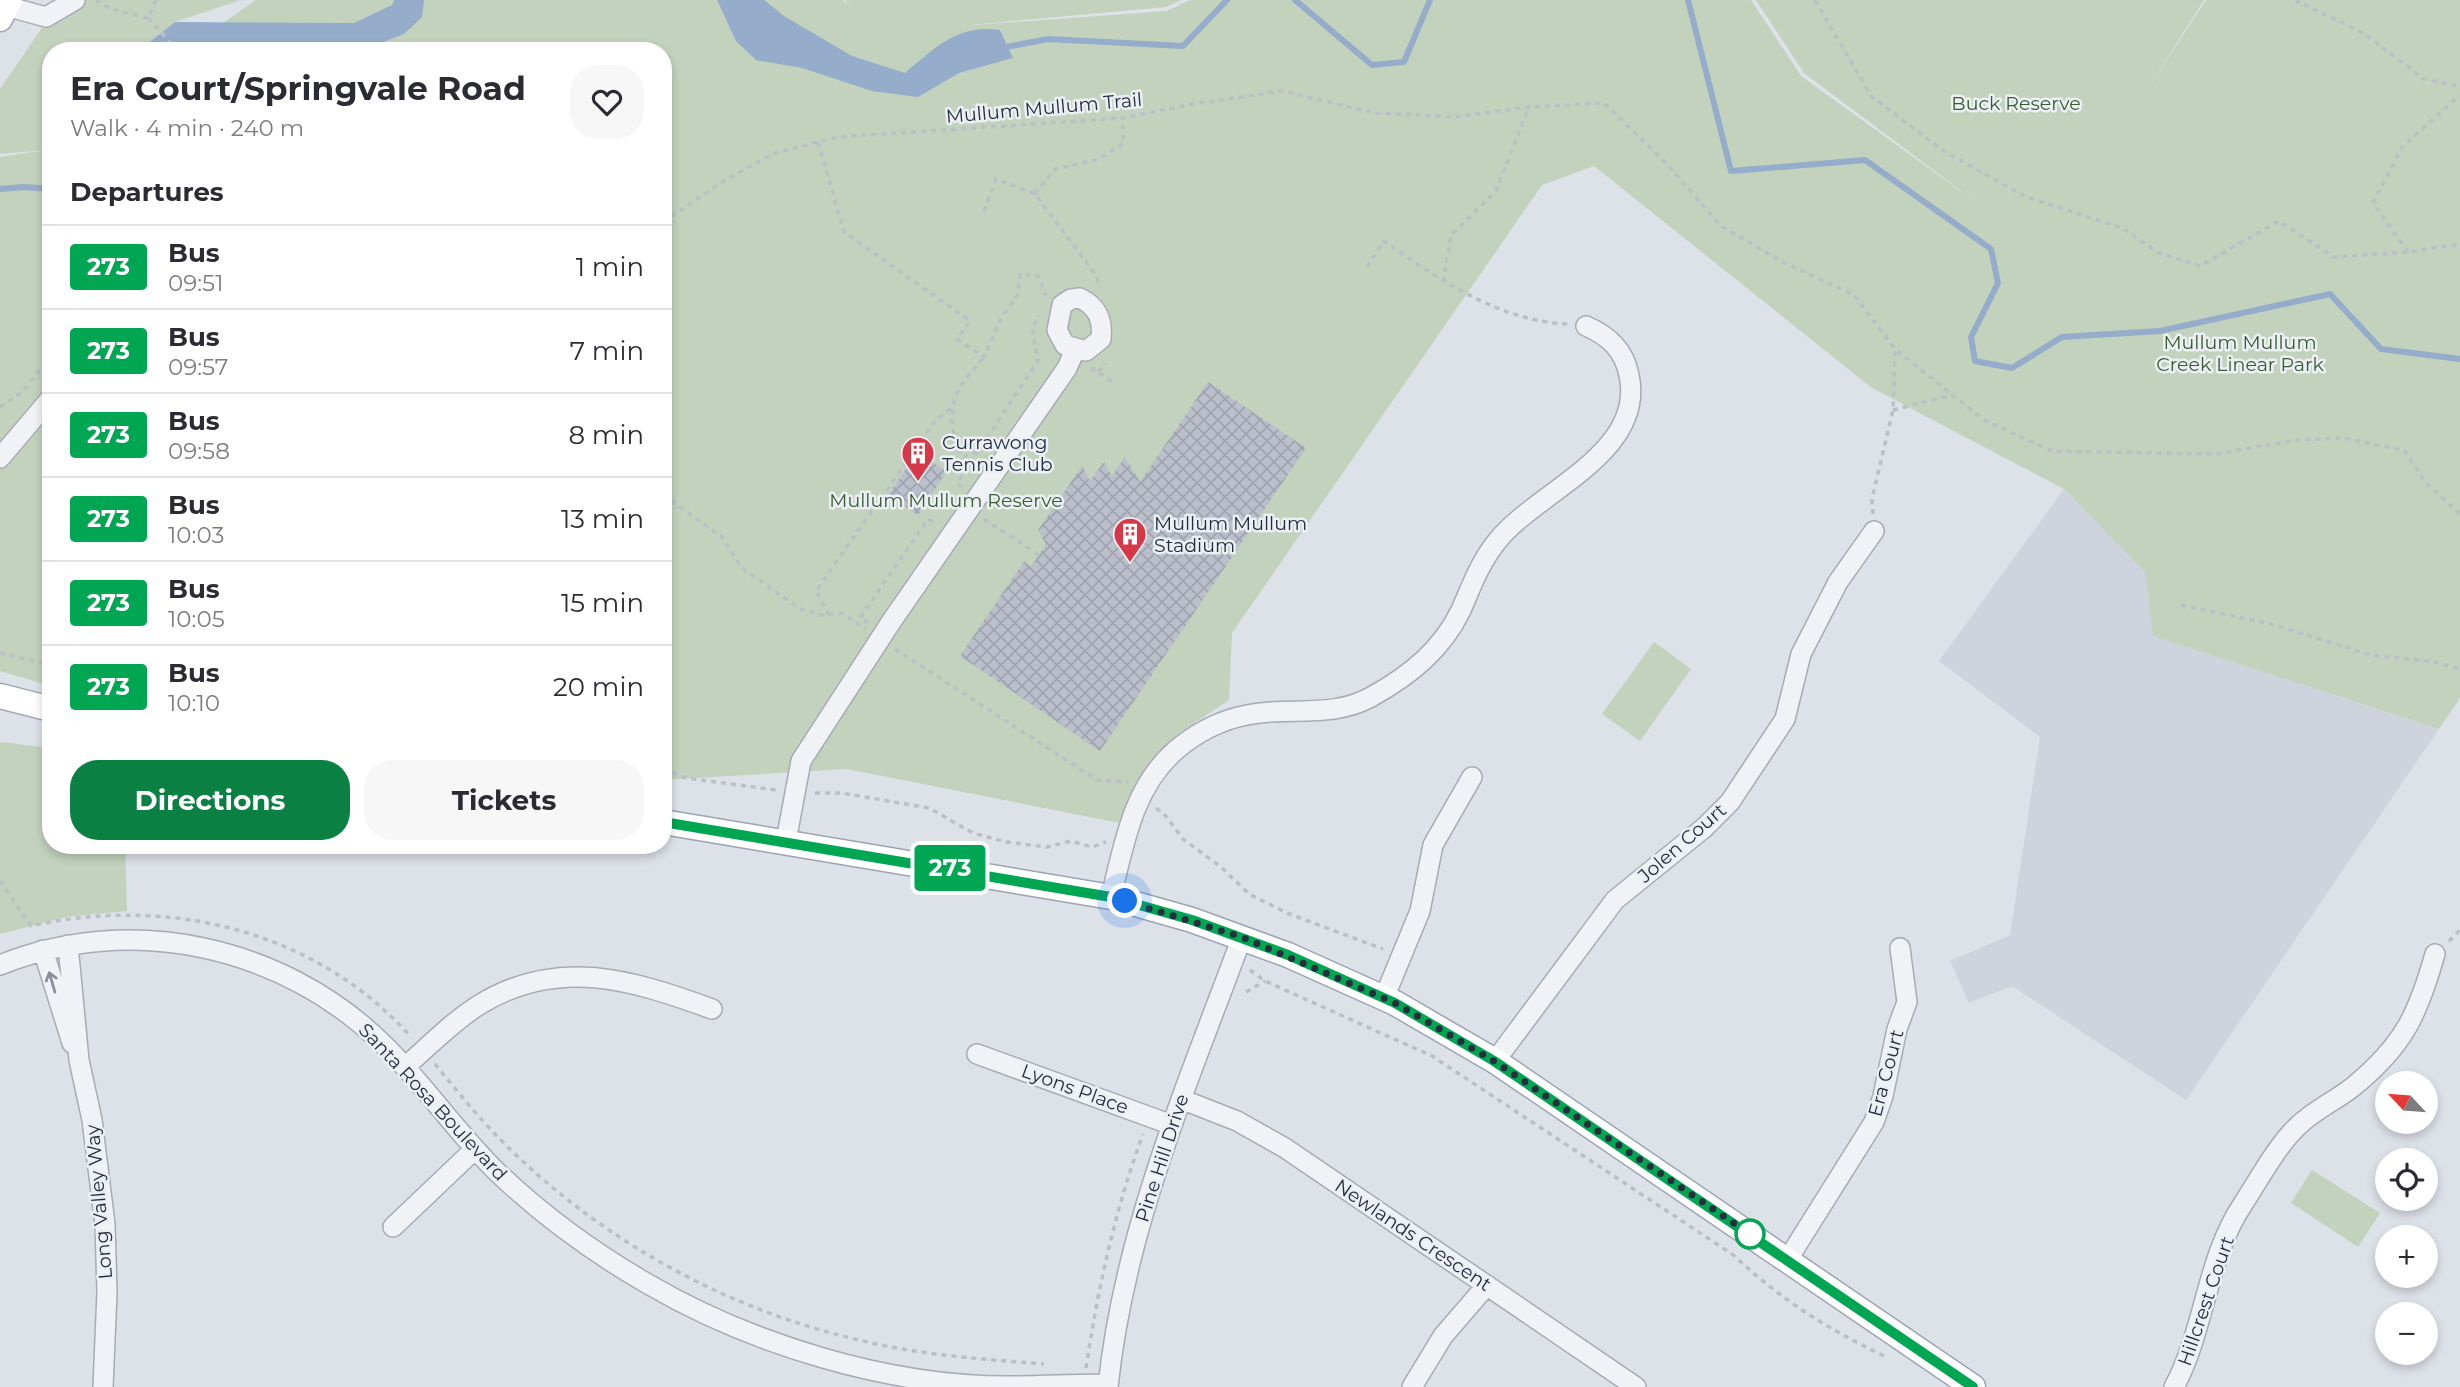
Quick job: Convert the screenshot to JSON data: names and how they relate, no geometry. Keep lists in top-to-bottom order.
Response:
{
  "streets": {
    "street": [
      "Jolen Court",
      "Era Court",
      "Lyons Place",
      "Santa Rosa Boulevard",
      "Pine Hill Drive",
      "Long Valley Way",
      "Newlands Crescent",
      "Hillcrest Court"
    ],
    "path": ["Mullum Mullum Trail"]
  },
  "crossings": [
    ["Lyons Place", "Pine Hill Drive"],
    ["Santa Rosa Boulevard", "Pine Hill Drive"],
    ["Santa Rosa Boulevard", "Long Valley Way"],
    ["Pine Hill Drive", "Newlands Crescent"]
  ],
  "parks": ["Buck Reserve", "Mullum Mullum Creek Linear Park", "Mullum Mullum Reserve"],
  "places": {
    "building": ["Currawong Tennis Club", "Mullum Mullum Stadium"]
  },
  "lines": ["bus line 273"],
  "north": "top left",
  "page": {
    "on_map": "273",
    "heading": [
      ["Era Court/Springvale Road", "Walk · 4 min · 240 m"],
      "Departures"
    ],
    "list": [
      {
        "mark": "273",
        "name": "Bus",
        "note": "09:51",
        "value": "1 min"
      },
      {
        "mark": "273",
        "name": "Bus",
        "note": "09:57",
        "value": "7 min"
      },
      {
        "mark": "273",
        "name": "Bus",
        "note": "09:58",
        "value": "8 min"
      },
      {
        "mark": "273",
        "name": "Bus",
        "note": "10:03",
        "value": "13 min"
      },
      {
        "mark": "273",
        "name": "Bus",
        "note": "10:05",
        "value": "15 min"
      },
      {
        "mark": "273",
        "name": "Bus",
        "note": "10:10",
        "value": "20 min"
      }
    ],
    "buttons": ["Directions", "Tickets"],
    "map_buttons": ["+", "−"]
  }
}
